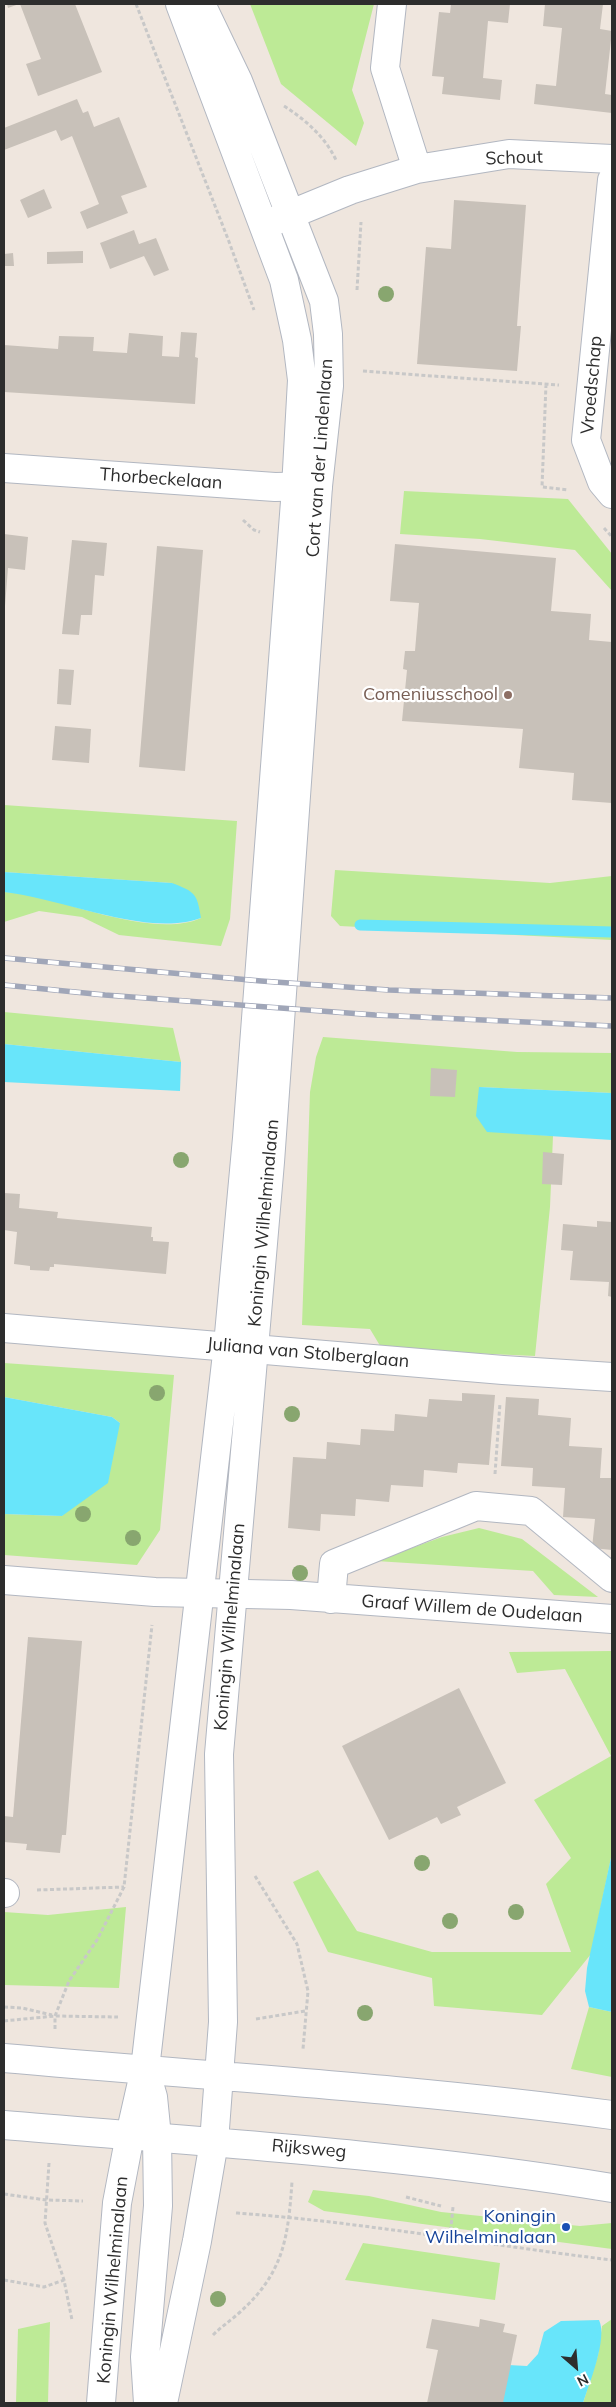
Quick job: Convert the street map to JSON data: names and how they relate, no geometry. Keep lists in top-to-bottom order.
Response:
{
  "streets": {
    "main road": [
      "Schout",
      "Vroedschap",
      "Cort van der Lindenlaan",
      "Thorbeckelaan",
      "Koningin Wilhelminalaan",
      "Juliana van Stolberglaan",
      "Graaf Willem de Oudelaan",
      "Rijksweg"
    ]
  },
  "crossings": [
    ["Schout", "Cort van der Lindenlaan"],
    ["Cort van der Lindenlaan", "Thorbeckelaan"],
    ["Cort van der Lindenlaan", "Koningin Wilhelminalaan"],
    ["Koningin Wilhelminalaan", "Juliana van Stolberglaan"],
    ["Koningin Wilhelminalaan", "Graaf Willem de Oudelaan"],
    ["Koningin Wilhelminalaan", "Rijksweg"]
  ],
  "places": ["Comeniusschool", "Koningin Wilhelminalaan"],
  "north": "bottom right"
}
